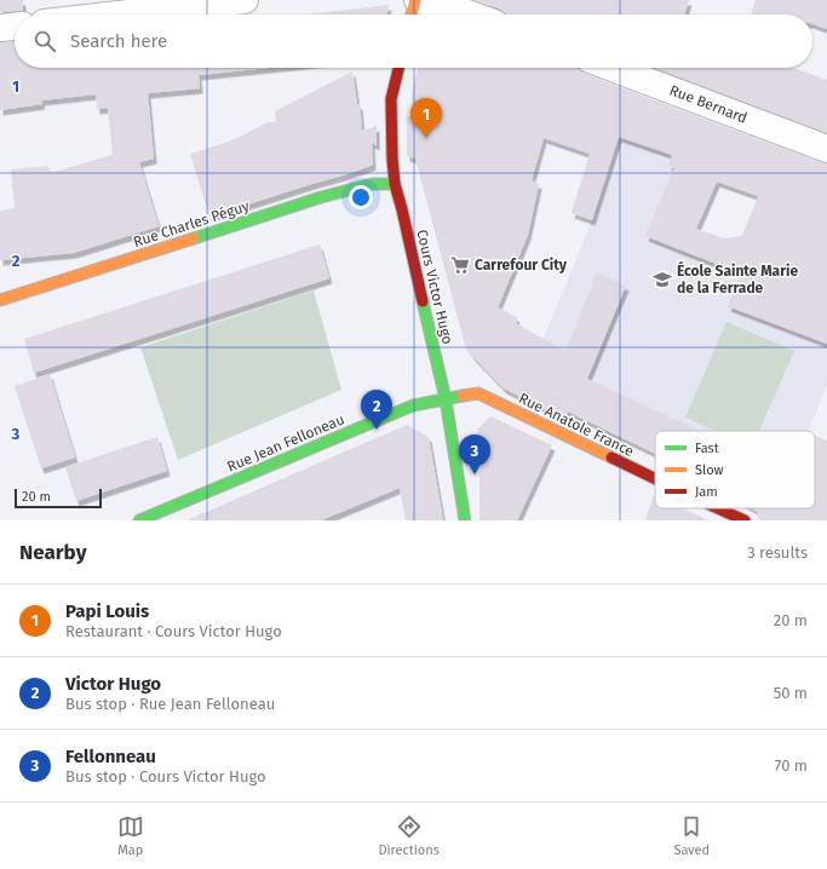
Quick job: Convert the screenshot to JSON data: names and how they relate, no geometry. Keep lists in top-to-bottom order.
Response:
{
  "streets": {
    "street": [
      "Rue Bernard",
      "Rue Charles Péguy",
      "Cours Victor Hugo",
      "Rue Anatole France",
      "Rue Jean Felloneau"
    ]
  },
  "crossings": [
    ["Rue Charles Péguy", "Cours Victor Hugo"],
    ["Cours Victor Hugo", "Rue Anatole France"],
    ["Cours Victor Hugo", "Rue Jean Felloneau"],
    ["Rue Anatole France", "Rue Jean Felloneau"]
  ],
  "places": {
    "supermarket": ["Carrefour City"],
    "school or university": ["École Sainte Marie de la Ferrade"]
  },
  "legend": ["Fast", "Slow", "Jam"],
  "scale_bar": "20 m",
  "page": {
    "search": "Search here",
    "pins": ["1", "2", "3"],
    "scale": "20 m",
    "heading": ["Nearby", "3 results"],
    "list": [
      {
        "mark": "1",
        "name": "Papi Louis",
        "note": "Restaurant · Cours Victor Hugo",
        "value": "20 m"
      },
      {
        "mark": "2",
        "name": "Victor Hugo",
        "note": "Bus stop · Rue Jean Felloneau",
        "value": "50 m"
      },
      {
        "mark": "3",
        "name": "Fellonneau",
        "note": "Bus stop · Cours Victor Hugo",
        "value": "70 m"
      }
    ],
    "nav": ["Map", "Directions", "Saved"]
  },
  "grid": {
    "rows": ["1", "2", "3"]
  }
}
